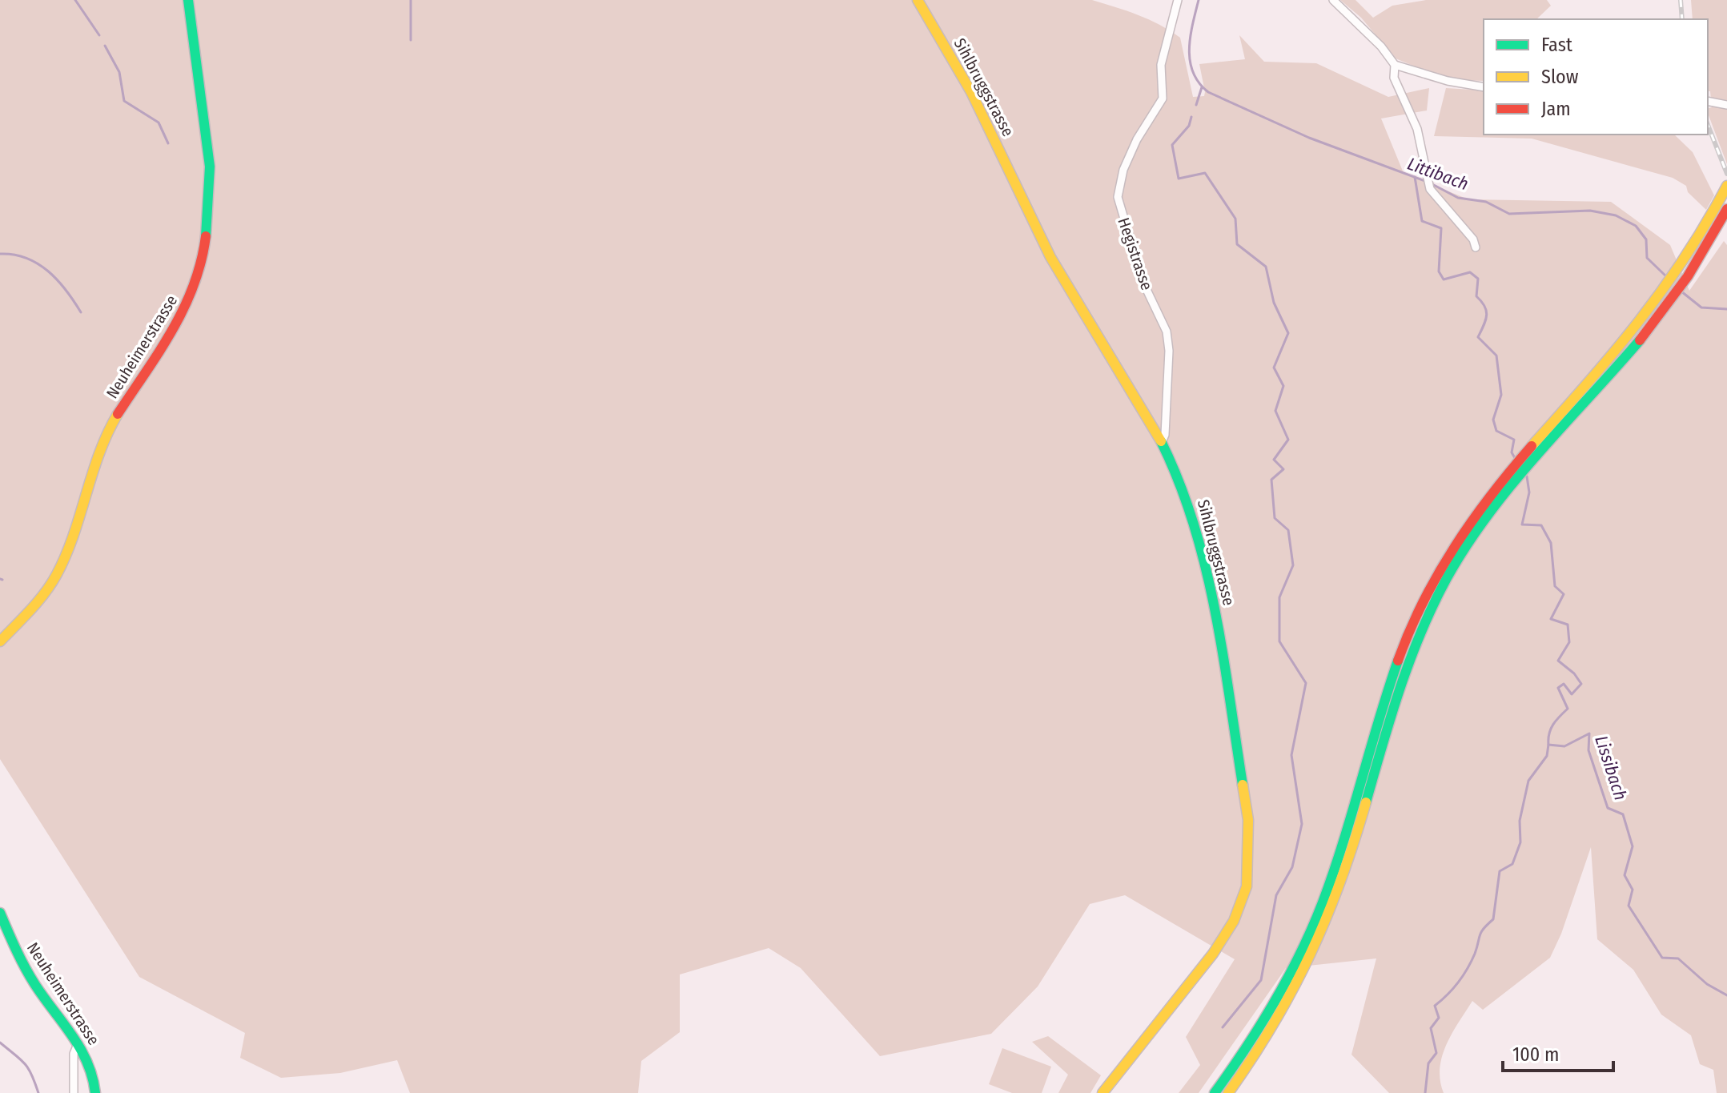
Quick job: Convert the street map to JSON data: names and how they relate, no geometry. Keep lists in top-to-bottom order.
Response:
{
  "streets": {
    "main road": ["Sihlbruggstrasse", "Neuheimerstrasse"],
    "street": ["Hegistrasse"]
  },
  "crossings": [
    ["Sihlbruggstrasse", "Hegistrasse"]
  ],
  "water": ["Littibach", "Lissibach"],
  "legend": ["Fast", "Slow", "Jam"],
  "scale_bar": "100 m"
}
